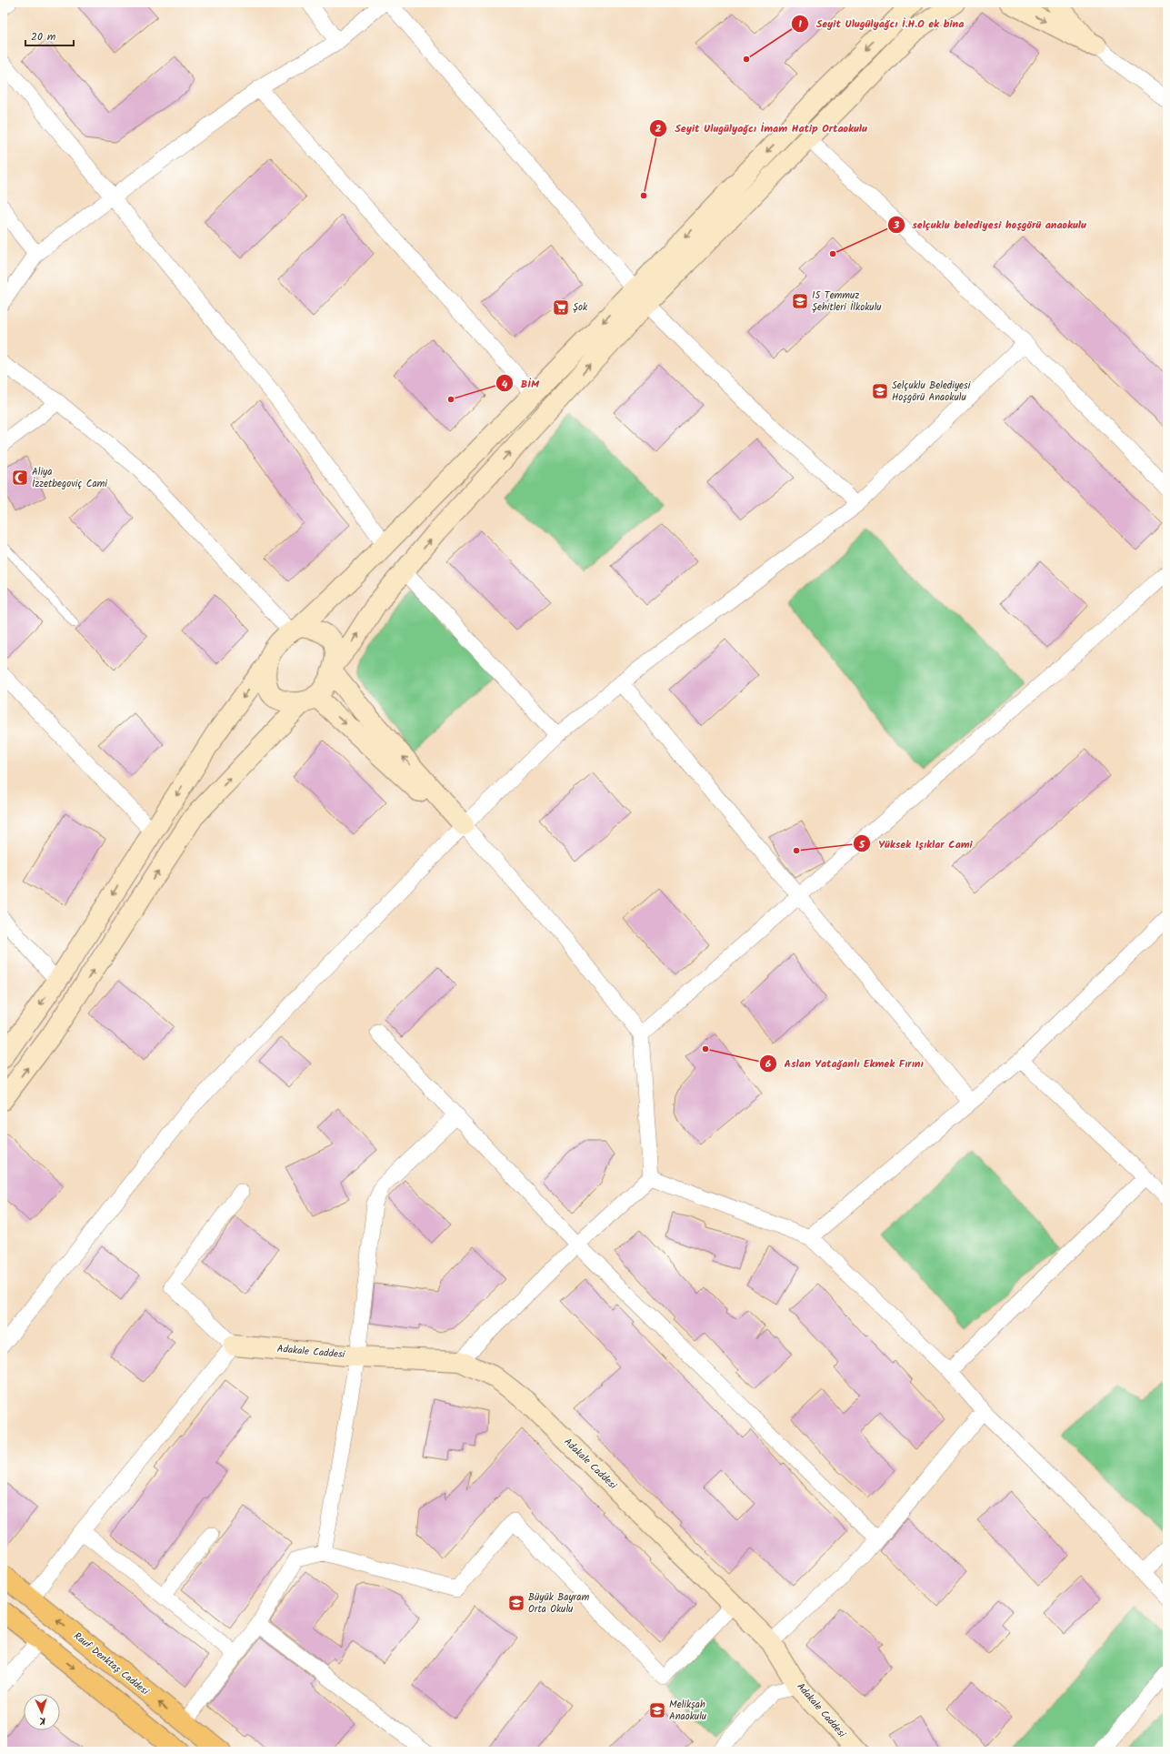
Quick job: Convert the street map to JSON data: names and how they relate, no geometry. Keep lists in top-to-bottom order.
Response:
{
  "streets": {
    "main road": ["Rauf Denktaş Caddesi"],
    "street": ["Adakale Caddesi"]
  },
  "places": {
    "other": [
      "Seyit Ulugülyağcı İ.H.O ek bina",
      "Seyit Ulugülyağcı İmam Hatip Ortaokulu",
      "selçuklu belediyesi hoşgörü anaokulu",
      "BİM",
      "Yüksek Işıklar Cami",
      "Aslan Yatağanlı Ekmek Fırını"
    ],
    "school or university": [
      "15 Temmuz Şehitleri İlkokulu",
      "Selçuklu Belediyesi Hoşgörü Anaokulu",
      "Büyük Bayram Orta Okulu",
      "Melikşah Anaokulu"
    ],
    "supermarket": ["Şok"],
    "mosque": ["Aliya İzzetbegoviç Cami"]
  },
  "scale_bar": "20 m",
  "north": "bottom"
}
